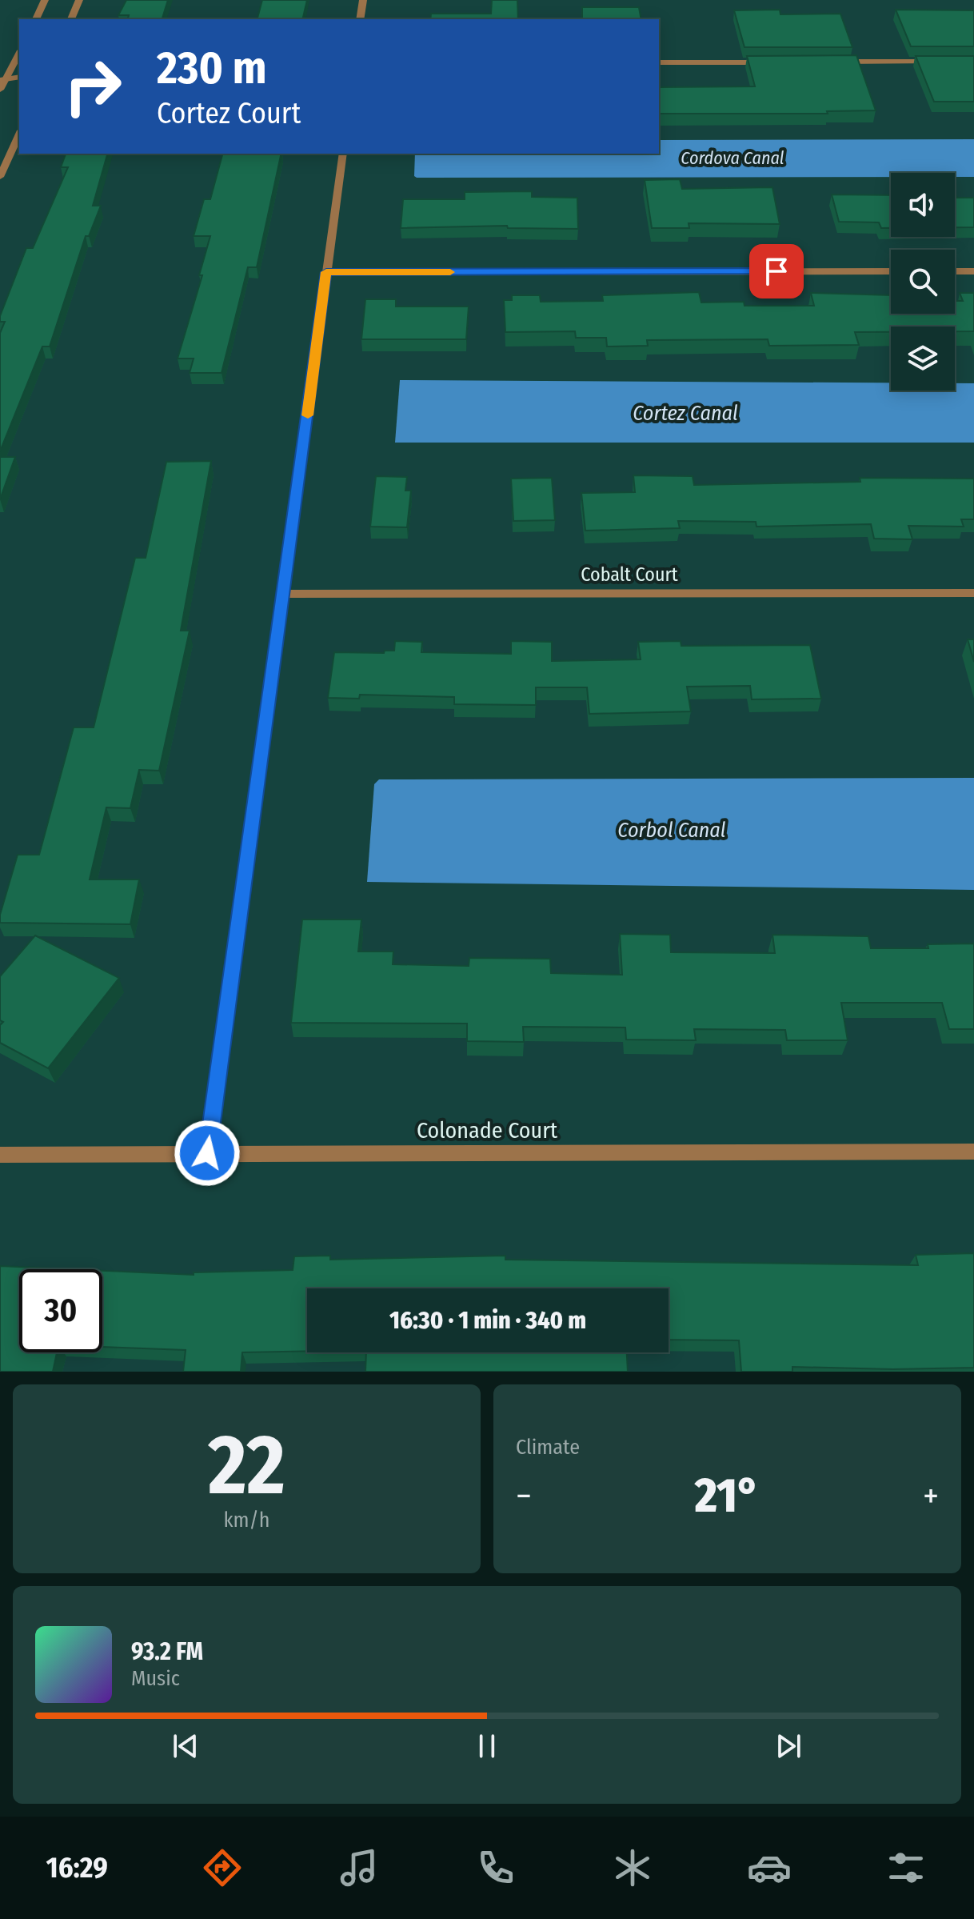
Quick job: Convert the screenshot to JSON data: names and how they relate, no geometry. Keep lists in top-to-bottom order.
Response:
{
  "streets": {
    "street": ["Cobalt Court", "Colonade Court"]
  },
  "water": ["Cordova Canal", "Cortez Canal", "Corbol Canal"],
  "page": {
    "turn": ["230 m", "Cortez Court"],
    "limit": "30",
    "trip": "16:30 · 1 min · 340 m",
    "tile": [
      ["22", "km/h"],
      "Climate"
    ],
    "heat": ["−", "21°", "+"],
    "song": ["93.2 FM", "Music"],
    "tabs": "16:29"
  }
}
